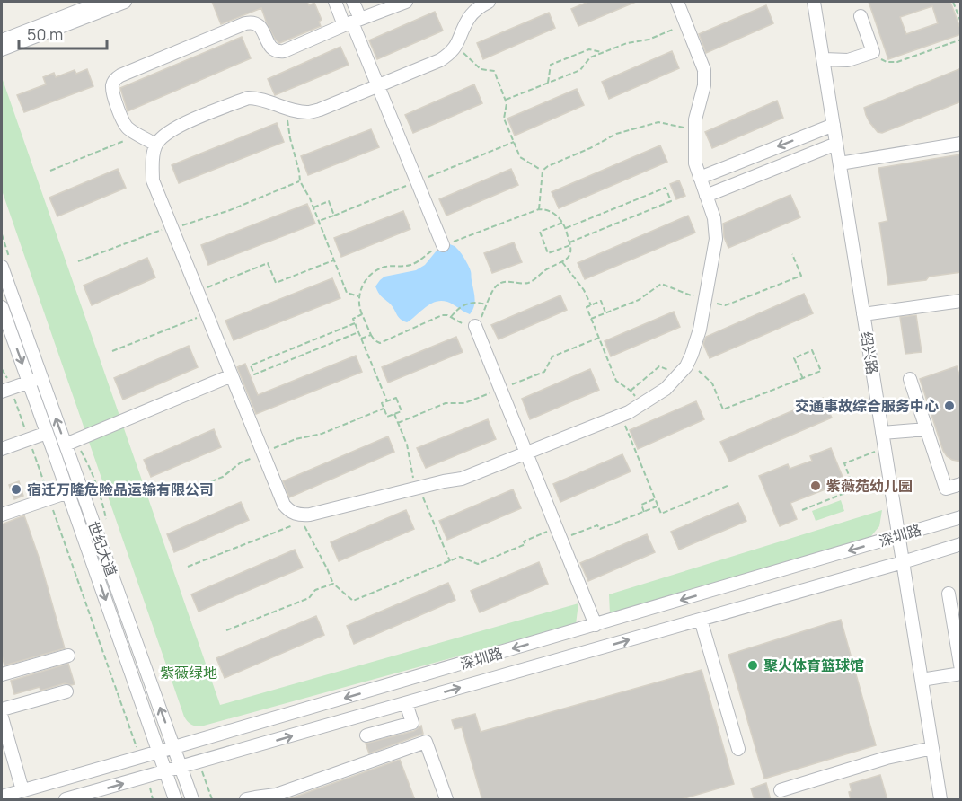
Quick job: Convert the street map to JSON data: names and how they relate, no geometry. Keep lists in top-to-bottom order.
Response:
{
  "streets": {
    "street": ["绍兴路", "深圳路", "世纪大道"]
  },
  "crossings": [
    ["绍兴路", "深圳路"],
    ["深圳路", "世纪大道"]
  ],
  "parks": ["紫薇绿地"],
  "places": [
    "交通事故综合服务中心",
    "紫薇苑幼儿园",
    "宿迁万隆危险品运输有限公司",
    "聚火体育篮球馆"
  ],
  "scale_bar": "50 m"
}
